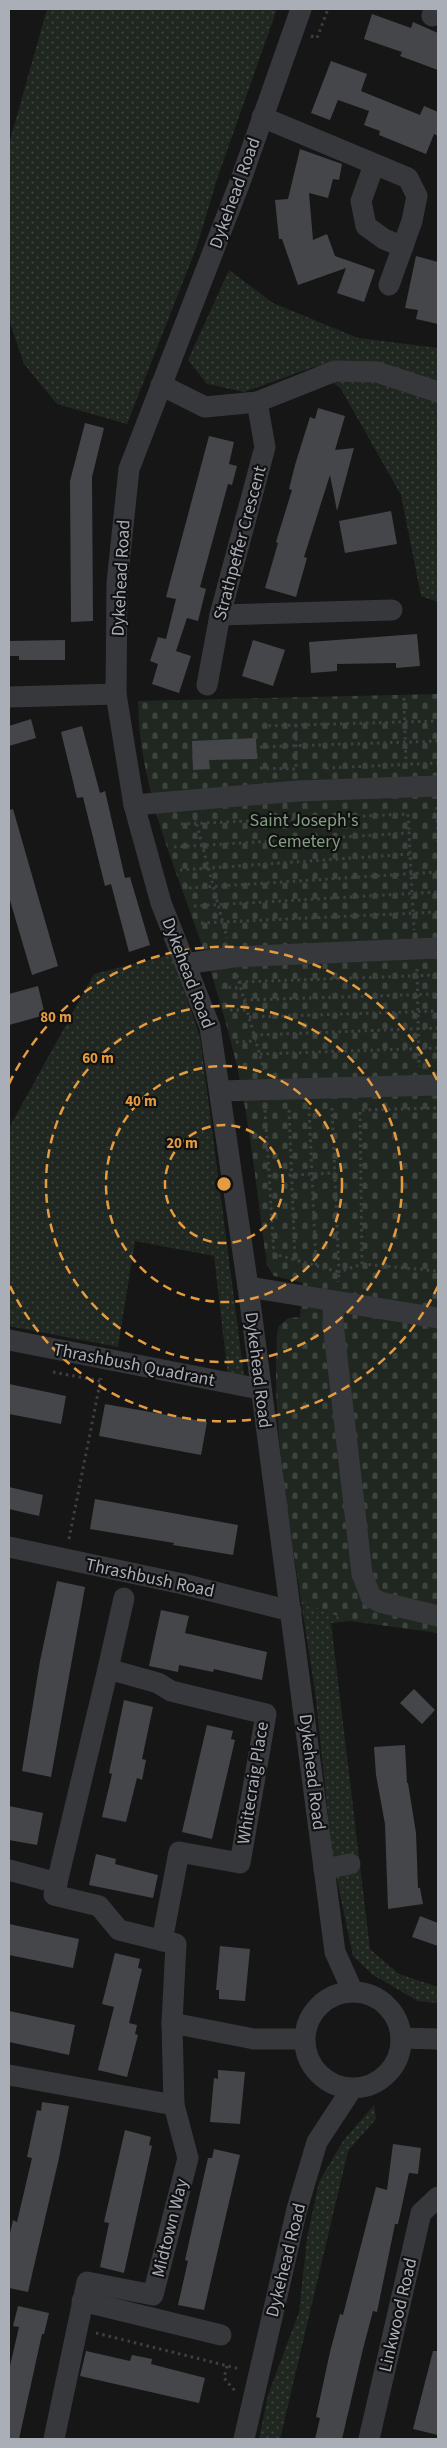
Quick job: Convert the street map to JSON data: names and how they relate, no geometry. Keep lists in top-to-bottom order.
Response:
{
  "streets": {
    "street": [
      "Dykehead Road",
      "Strathpeffer Crescent",
      "Thrashbush Quadrant",
      "Thrashbush Road",
      "Whitecraig Place",
      "Midtown Way",
      "Linkwood Road"
    ]
  },
  "crossings": [
    ["Dykehead Road", "Thrashbush Quadrant"],
    ["Dykehead Road", "Thrashbush Road"]
  ],
  "parks": ["Saint Joseph's Cemetery"],
  "rings": [
    "80 m",
    "60 m",
    "40 m",
    "20 m"
  ]
}
